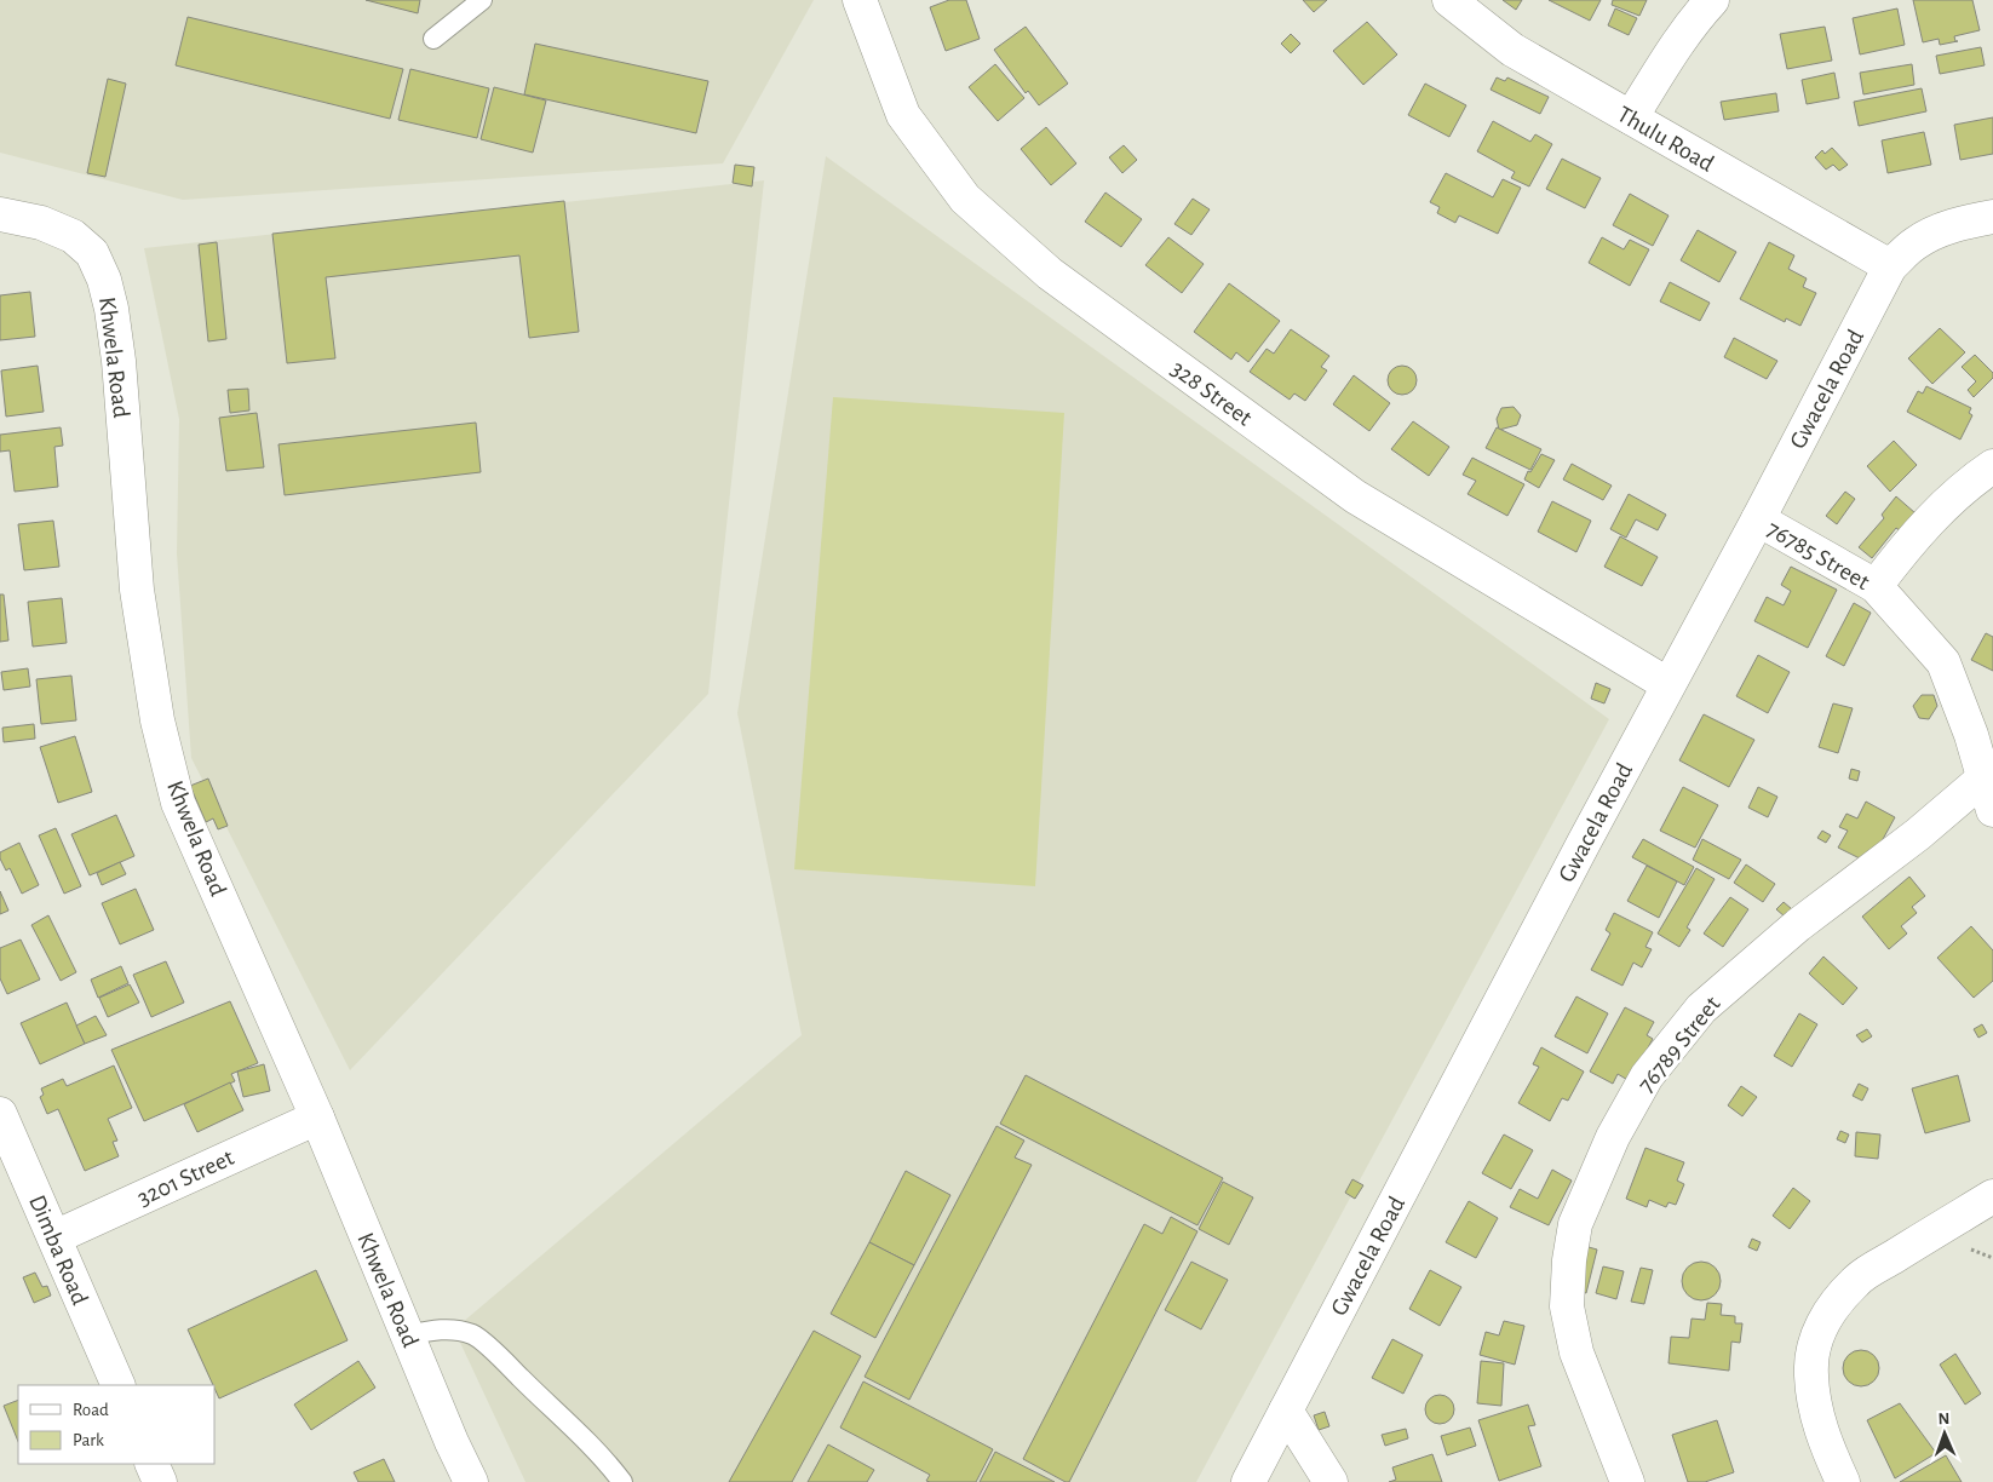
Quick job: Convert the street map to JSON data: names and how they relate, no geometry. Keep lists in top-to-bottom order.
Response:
{
  "streets": {
    "street": [
      "Thulu Road",
      "Khwela Road",
      "Gwacela Road",
      "328 Street",
      "76785 Street",
      "76789 Street",
      "3201 Street",
      "Dimba Road"
    ]
  },
  "crossings": [
    ["Thulu Road", "Gwacela Road"],
    ["Khwela Road", "3201 Street"],
    ["Gwacela Road", "328 Street"],
    ["Gwacela Road", "76785 Street"],
    ["76785 Street", "76789 Street"],
    ["3201 Street", "Dimba Road"]
  ],
  "legend": ["Road", "Park"],
  "north": "top"
}
